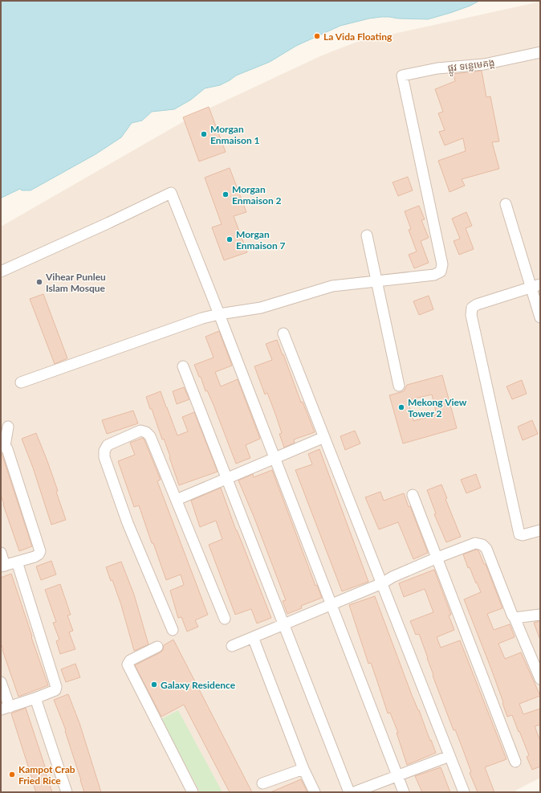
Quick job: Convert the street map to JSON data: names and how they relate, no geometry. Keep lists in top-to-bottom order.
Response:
{
  "streets": {
    "street": ["ផ្លូវ ទន្លេមេគង្គ"]
  },
  "places": [
    "La Vida Floating",
    "Morgan Enmaison 1",
    "Morgan Enmaison 2",
    "Morgan Enmaison 7",
    "Vihear Punleu Islam Mosque",
    "Mekong View Tower 2",
    "Galaxy Residence",
    "Kampot Crab Fried Rice"
  ]
}
